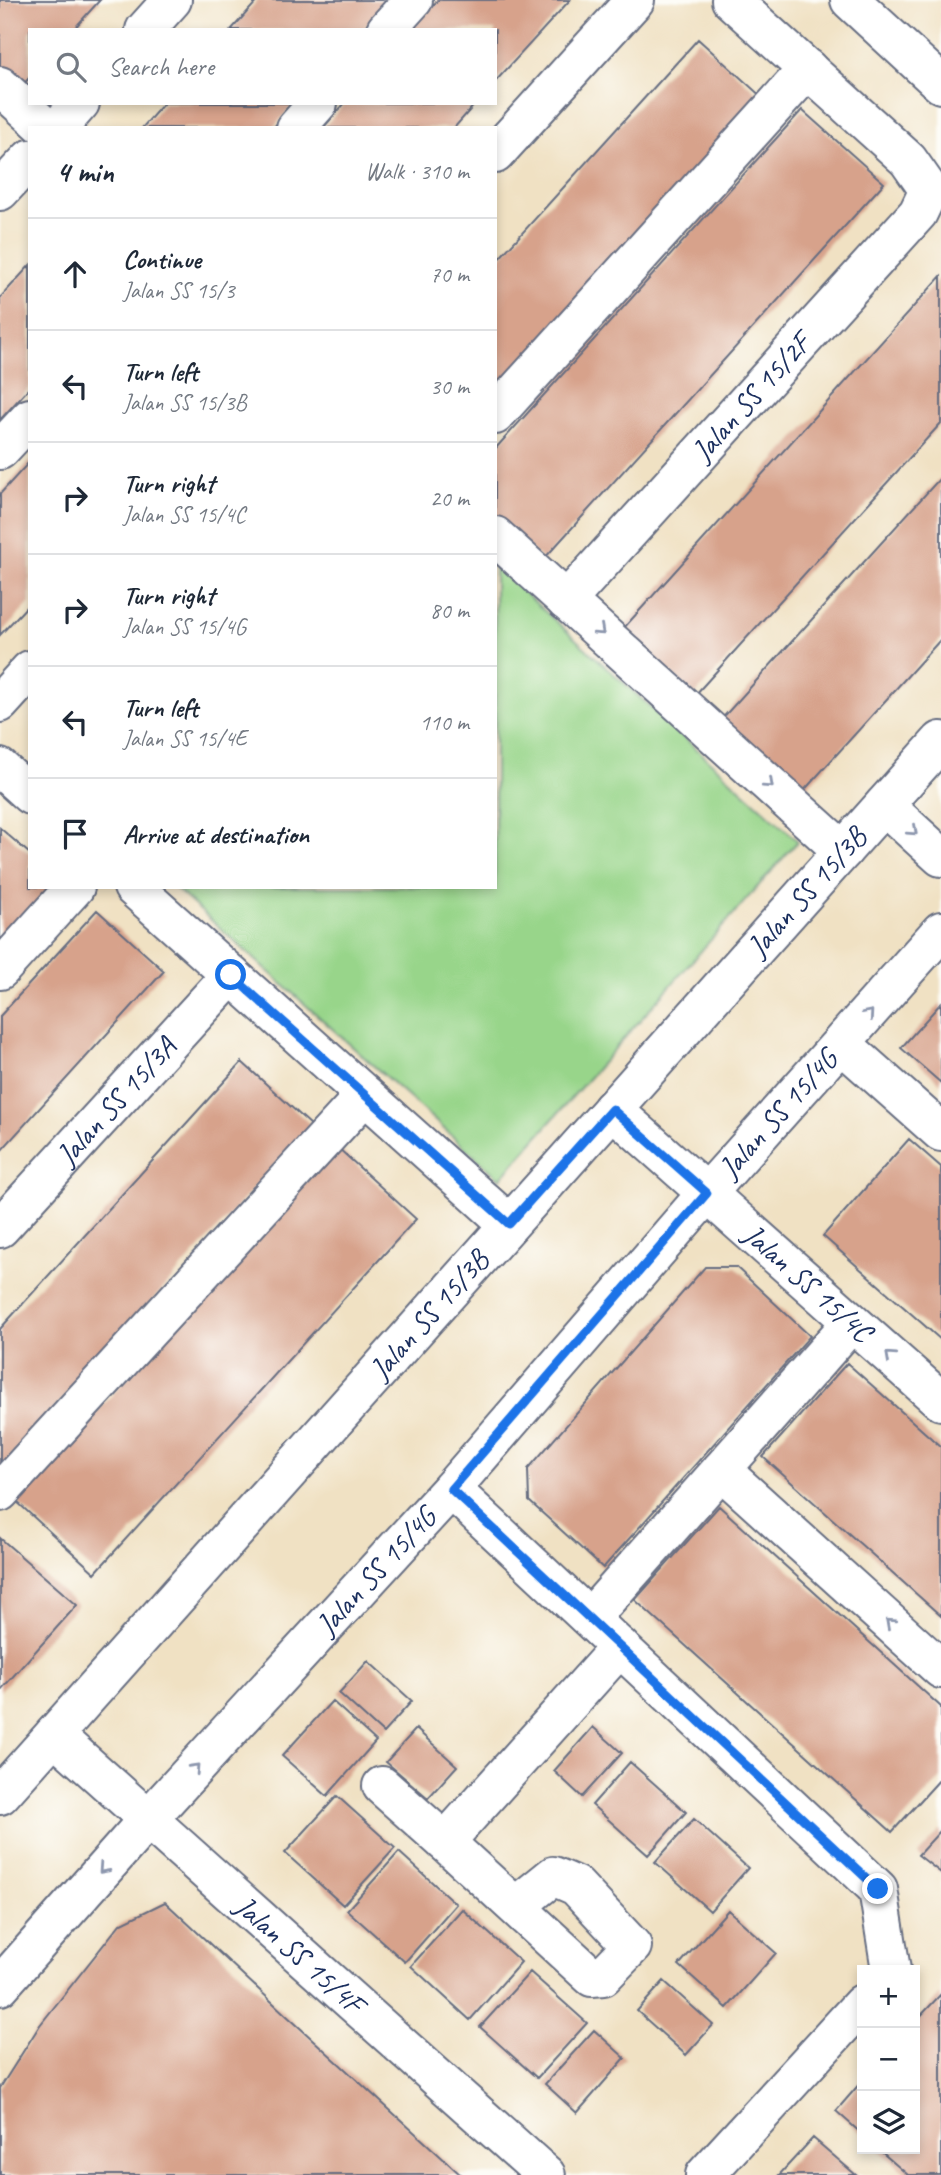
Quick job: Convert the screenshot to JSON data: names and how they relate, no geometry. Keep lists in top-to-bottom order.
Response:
{
  "streets": {
    "street": [
      "Jalan SS 15/2F",
      "Jalan SS 15/3B",
      "Jalan SS 15/3A",
      "Jalan SS 15/4G",
      "Jalan SS 15/4C",
      "Jalan SS 15/4F"
    ]
  },
  "crossings": [
    ["Jalan SS 15/3B", "Jalan SS 15/4C"],
    ["Jalan SS 15/3B", "Jalan SS 15/4F"],
    ["Jalan SS 15/4G", "Jalan SS 15/4C"],
    ["Jalan SS 15/4G", "Jalan SS 15/4F"]
  ],
  "page": {
    "search": "Search here",
    "heading": ["4 min", "Walk · 310 m"],
    "list": [
      ["Continue", "Jalan SS 15/3", "70 m"],
      ["Turn left", "Jalan SS 15/3B", "30 m"],
      ["Turn right", "Jalan SS 15/4C", "20 m"],
      ["Turn right", "Jalan SS 15/4G", "80 m"],
      ["Turn left", "Jalan SS 15/4E", "110 m"],
      "Arrive at destination"
    ],
    "map_buttons": ["+", "−"]
  }
}
